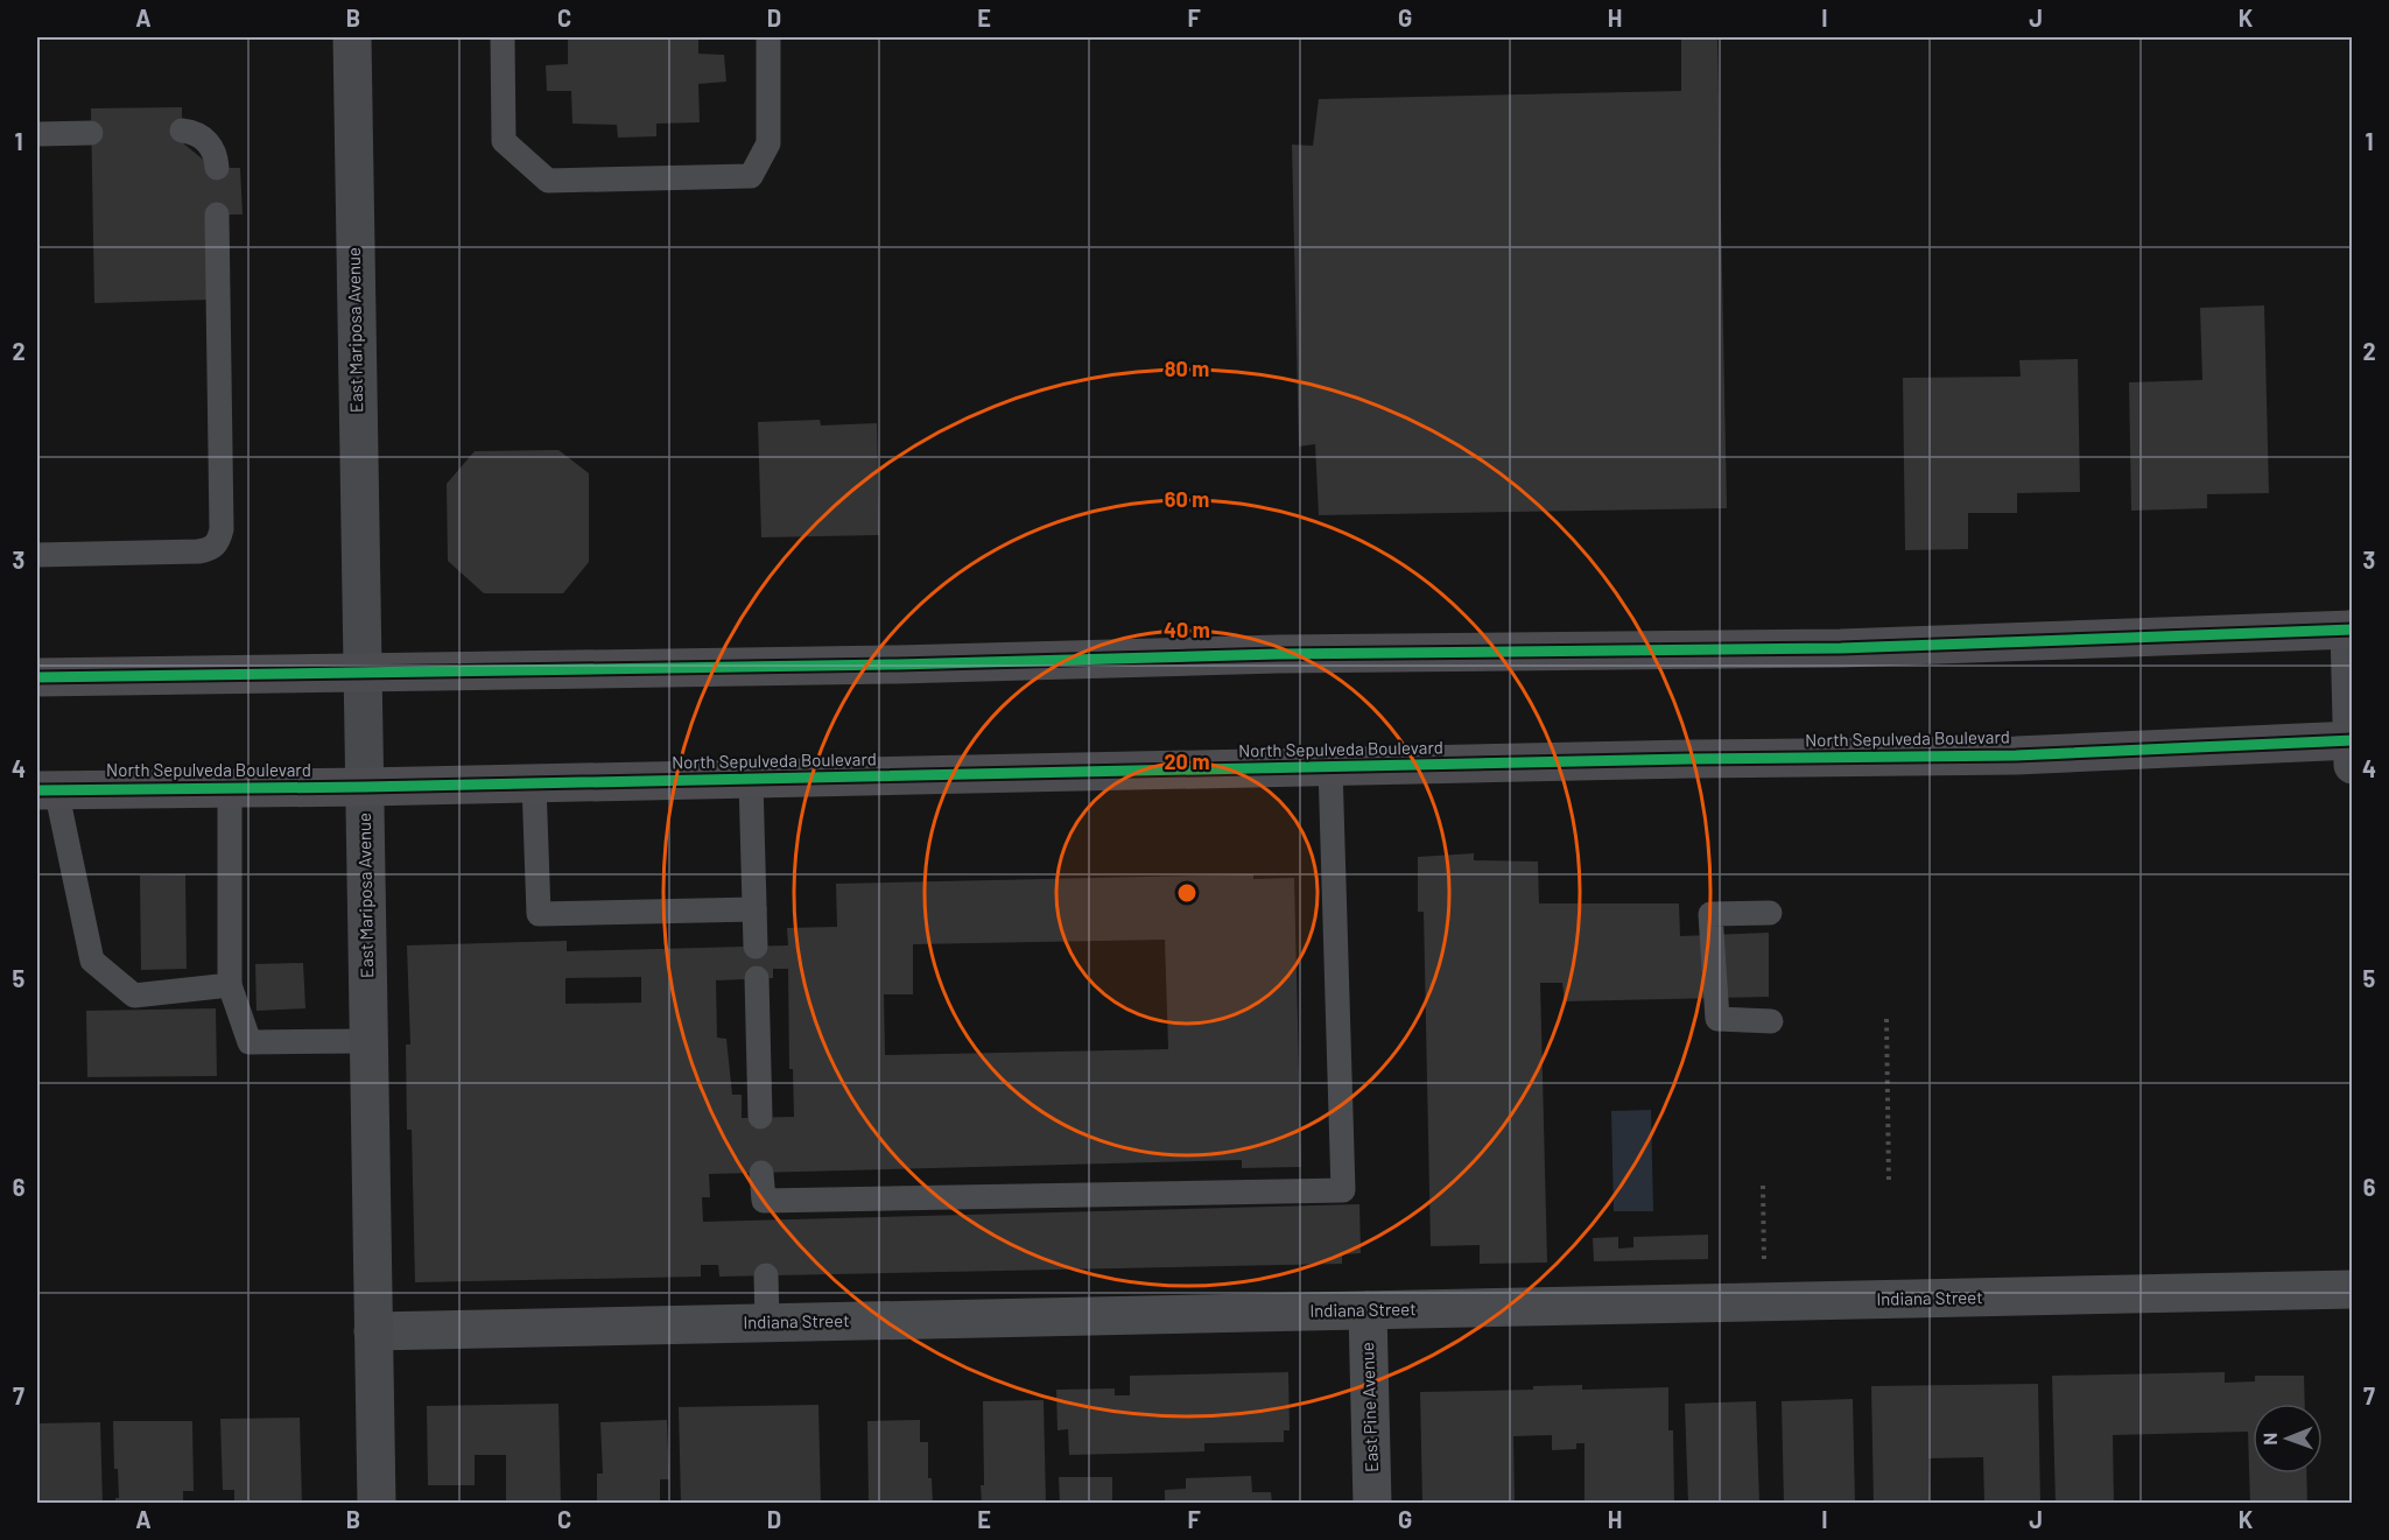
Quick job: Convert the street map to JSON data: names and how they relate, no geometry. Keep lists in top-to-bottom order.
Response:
{
  "streets": {
    "highway": ["North Sepulveda Boulevard"],
    "street": ["East Mariposa Avenue", "Indiana Street", "East Pine Avenue"]
  },
  "crossings": [
    ["East Mariposa Avenue", "North Sepulveda Boulevard"],
    ["East Mariposa Avenue", "Indiana Street"],
    ["Indiana Street", "East Pine Avenue"]
  ],
  "north": "left",
  "grid": {
    "columns": [
      "A",
      "B",
      "C",
      "D",
      "E",
      "F",
      "G",
      "H",
      "I",
      "J",
      "K"
    ],
    "rows": [
      "1",
      "2",
      "3",
      "4",
      "5",
      "6",
      "7"
    ]
  },
  "rings": [
    "80 m",
    "60 m",
    "40 m",
    "20 m"
  ]
}
